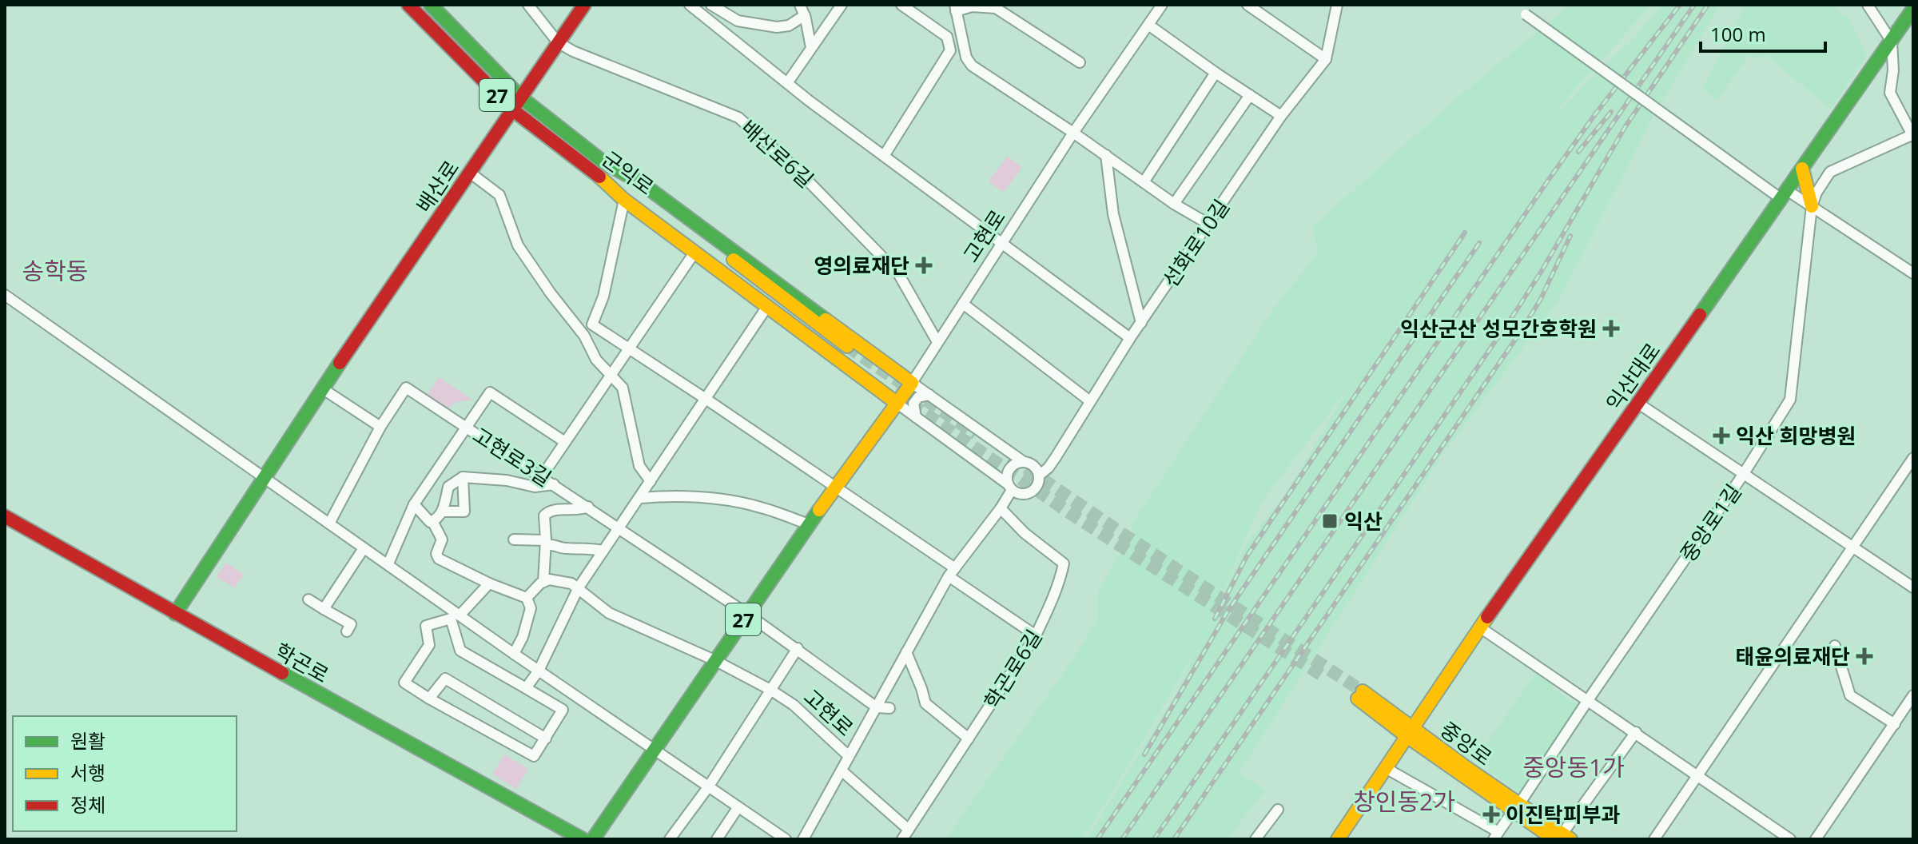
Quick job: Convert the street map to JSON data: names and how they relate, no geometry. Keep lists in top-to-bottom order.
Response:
{
  "streets": {
    "street": [
      "27",
      "배산로6길",
      "군익로",
      "배산로",
      "고현로",
      "선화로10길",
      "익산대로",
      "고현로3길",
      "중앙로1길",
      "학곤로",
      "학곤로6길",
      "중앙로"
    ]
  },
  "crossings": [
    ["27", "군익로"],
    ["27", "고현로"],
    ["배산로6길", "배산로"],
    ["배산로6길", "고현로"],
    ["군익로", "배산로"],
    ["배산로", "학곤로"],
    ["고현로", "고현로3길"],
    ["익산대로", "중앙로"],
    ["중앙로1길", "중앙로"]
  ],
  "districts": ["송학동", "중앙동1가", "창인동2가"],
  "places": {
    "health": [
      "영의료재단",
      "익산군산 성모간호학원",
      "익산 희망병원",
      "태윤의료재단",
      "이진탁피부과"
    ],
    "transit": ["익산"]
  },
  "legend": ["원활", "서행", "정체"],
  "scale_bar": "100 m"
}
